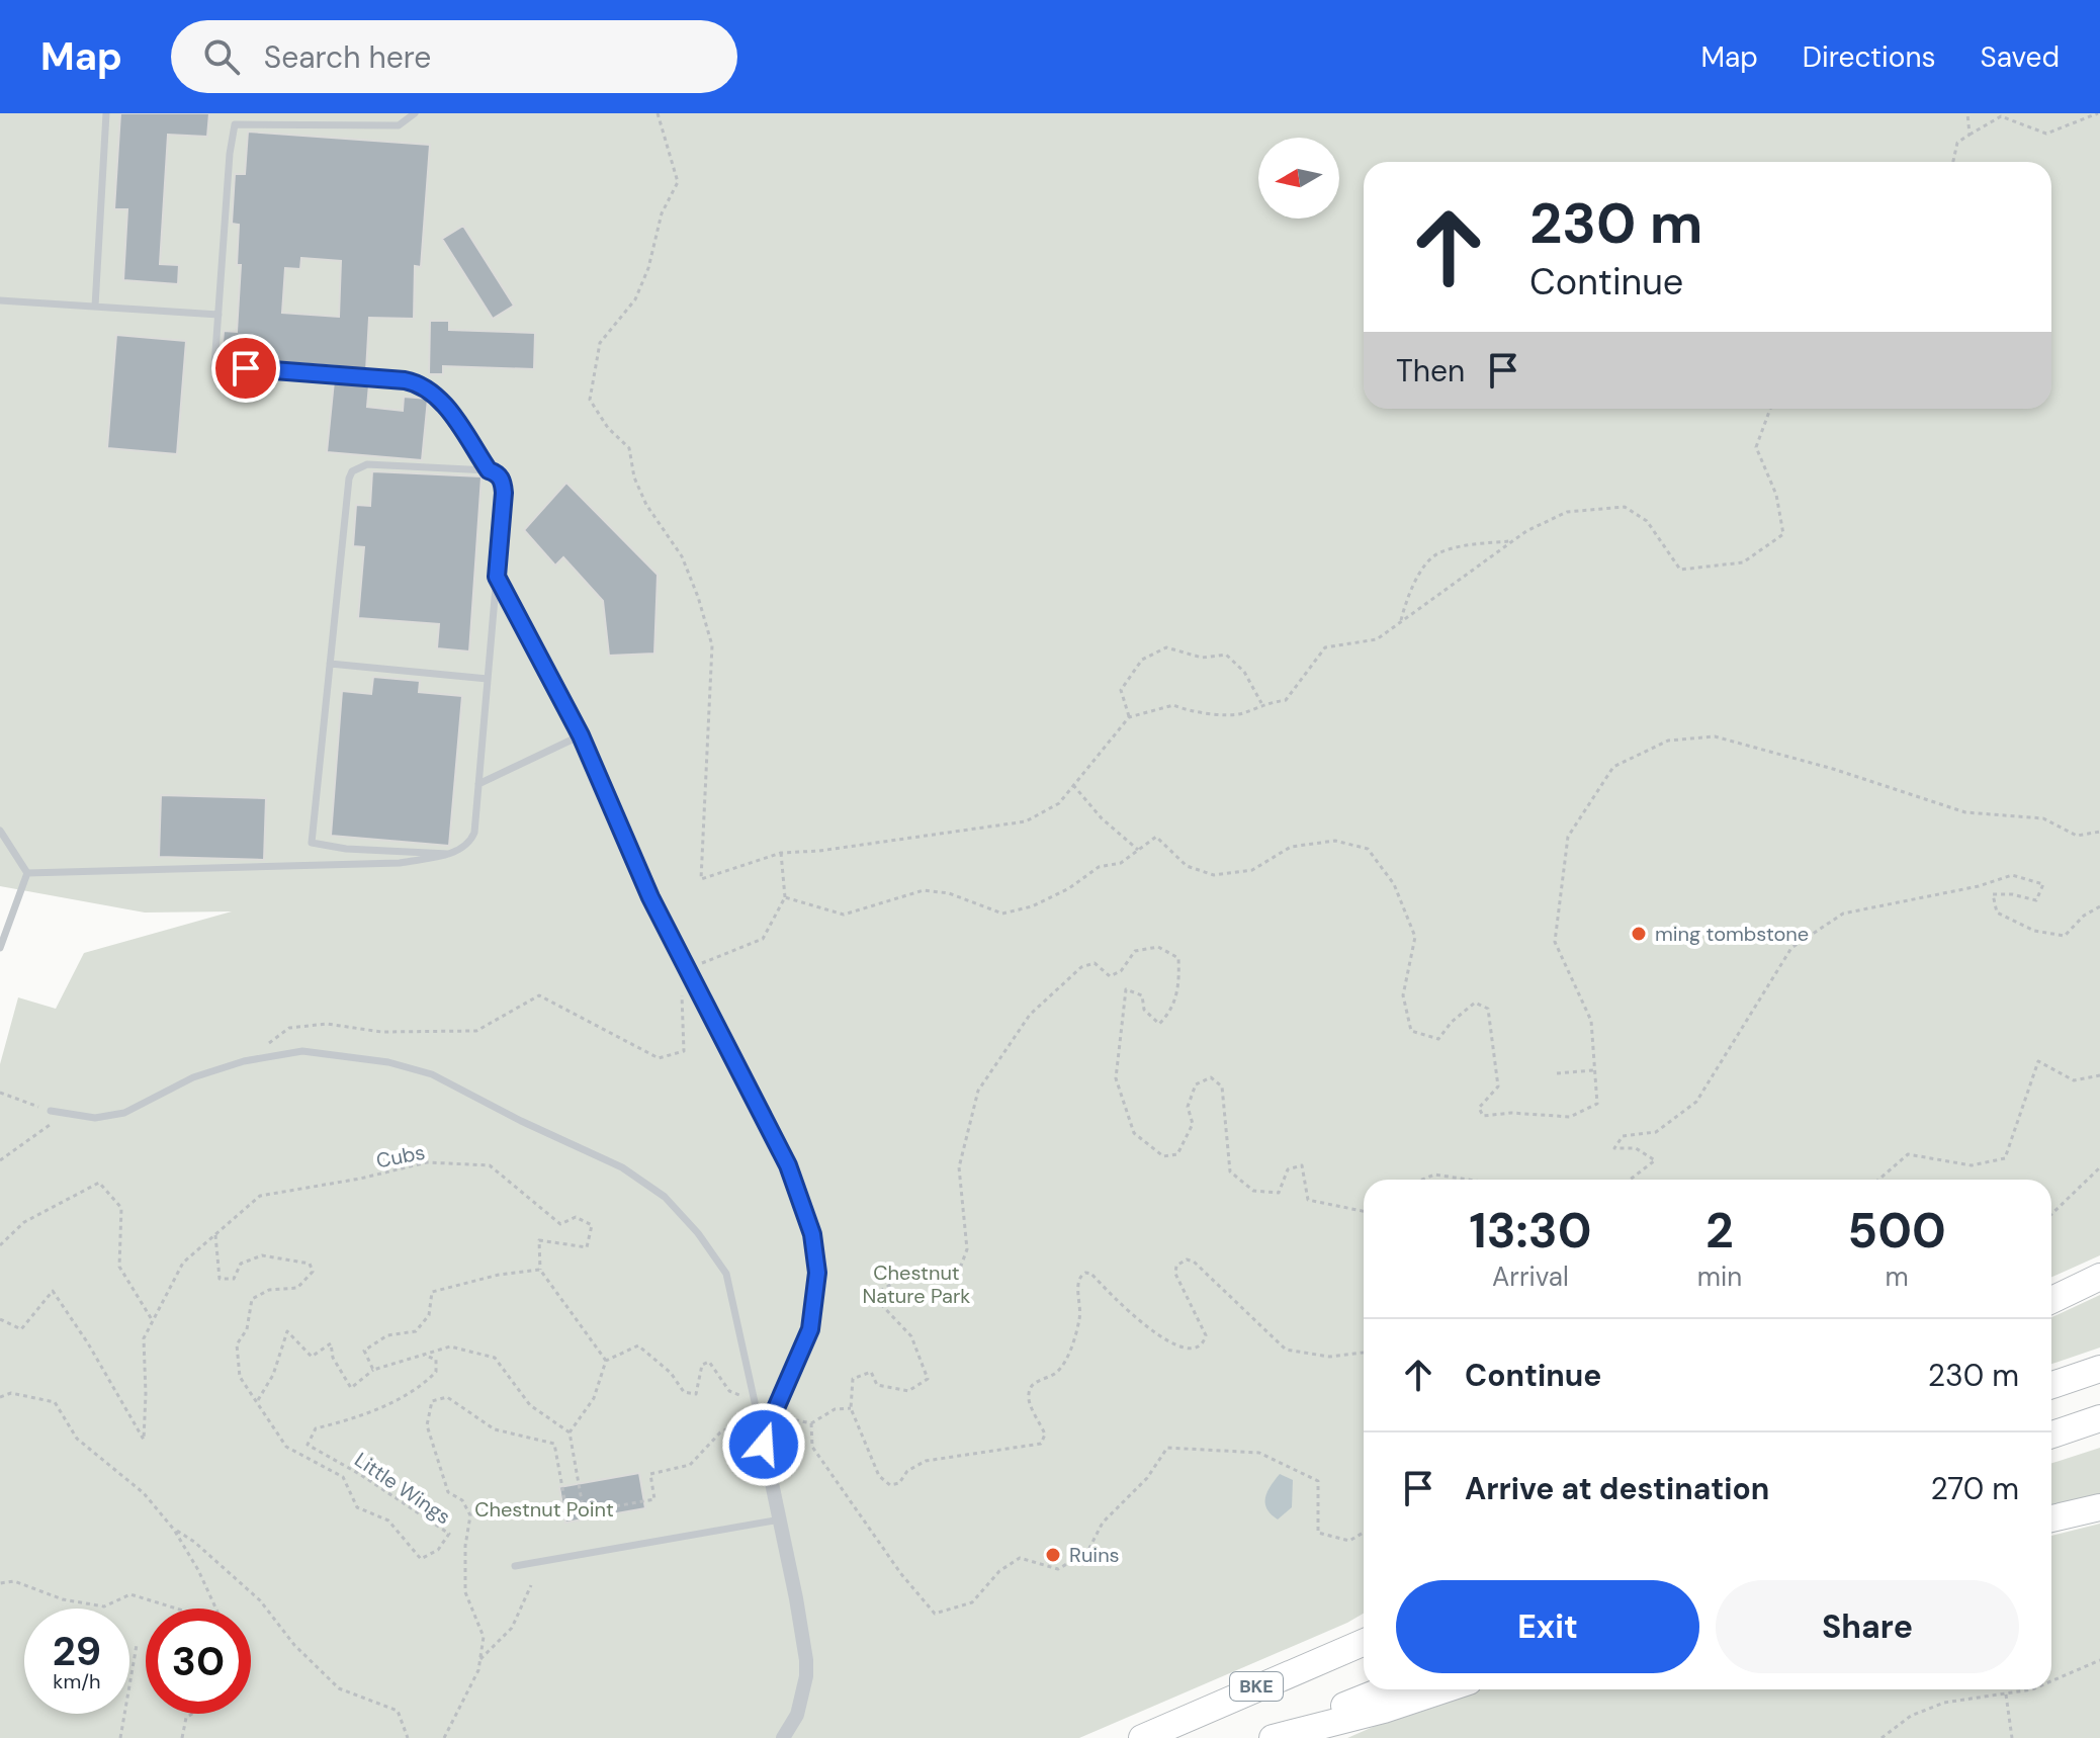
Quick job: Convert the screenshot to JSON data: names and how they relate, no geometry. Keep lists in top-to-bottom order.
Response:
{
  "streets": {
    "highway": ["BKE"],
    "path": ["Cubs", "Little Wings"]
  },
  "crossings": [
    ["Cubs", "Little Wings"]
  ],
  "parks": ["Chestnut Nature Park", "Chestnut Point"],
  "places": ["ming tombstone", "Ruins"],
  "north": "left",
  "page": {
    "header": "Map",
    "search": "Search here",
    "nav": ["Map", "Directions", "Saved"],
    "turn": ["230 m", "Continue"],
    "then": "Then",
    "eta": [
      "13:30",
      "Arrival",
      "2",
      "min",
      "500",
      "m"
    ],
    "list": [
      {
        "name": "Continue",
        "value": "230 m"
      },
      {
        "name": "Arrive at destination",
        "value": "270 m"
      }
    ],
    "buttons": ["Exit", "Share"],
    "speed": "29 km/h",
    "limit": "30"
  }
}
